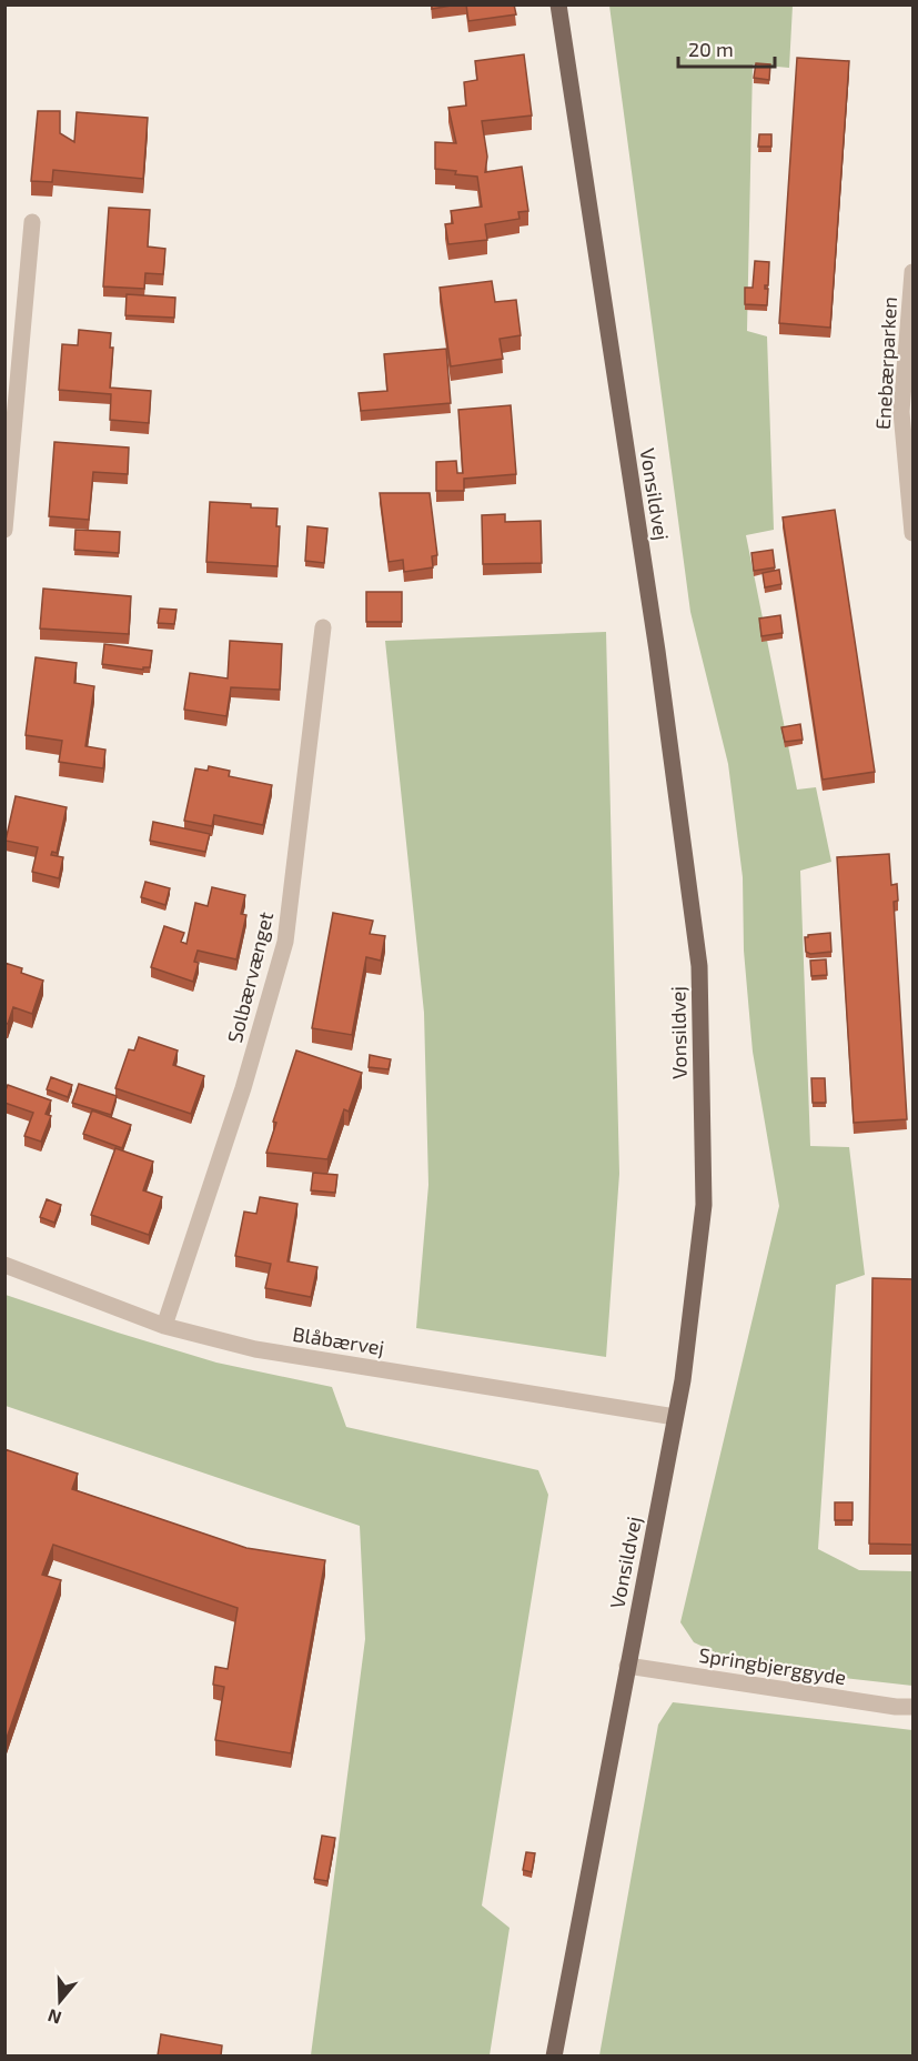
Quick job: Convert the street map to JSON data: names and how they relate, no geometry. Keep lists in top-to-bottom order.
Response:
{
  "streets": {
    "main road": ["Vonsildvej"],
    "street": [
      "Enebærparken",
      "Solbærvænget",
      "Blåbærvej",
      "Springbjerggyde"
    ]
  },
  "crossings": [
    ["Vonsildvej", "Blåbærvej"],
    ["Vonsildvej", "Springbjerggyde"],
    ["Solbærvænget", "Blåbærvej"]
  ],
  "scale_bar": "20 m",
  "north": "bottom"
}
